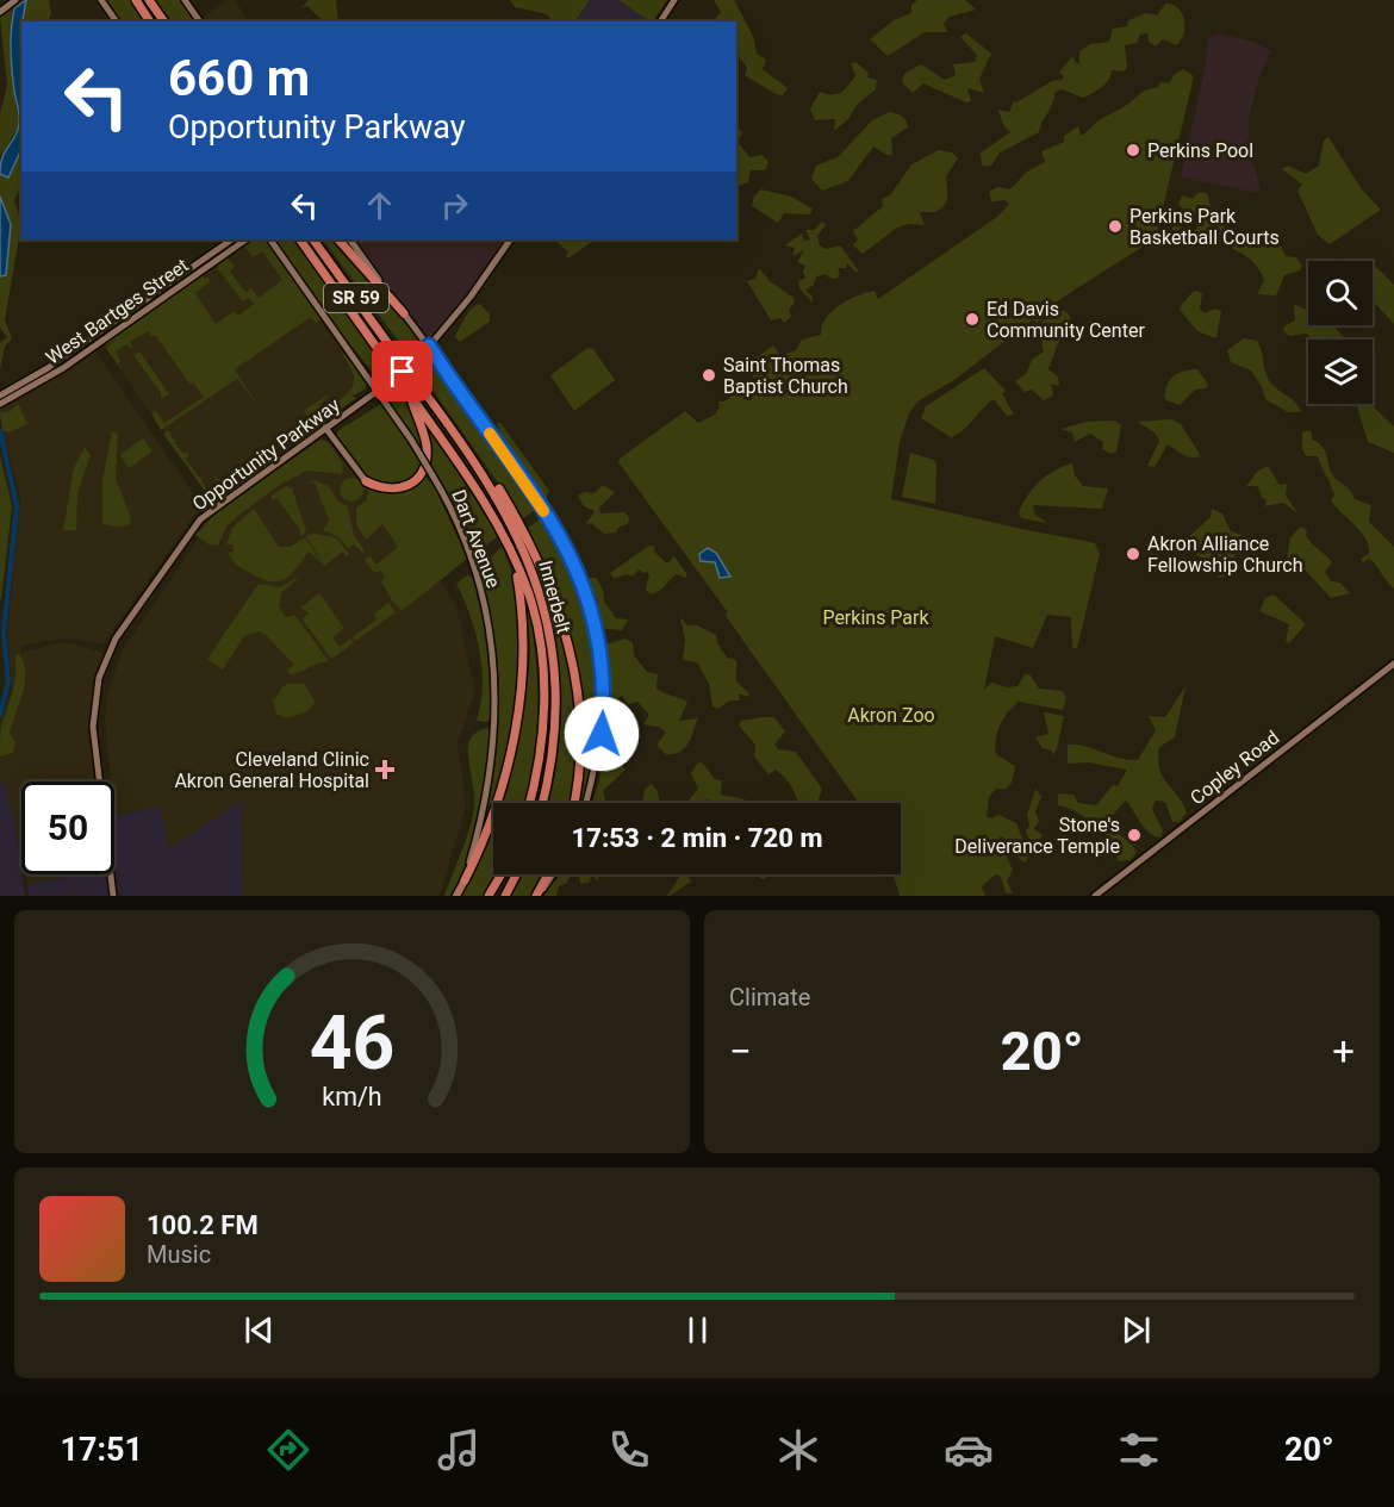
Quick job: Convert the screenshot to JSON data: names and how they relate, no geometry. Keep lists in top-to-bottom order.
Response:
{
  "streets": {
    "highway": ["SR 59", "Innerbelt"],
    "main road": [
      "West Bartges Street",
      "Opportunity Parkway",
      "Dart Avenue",
      "Copley Road"
    ]
  },
  "crossings": [
    ["Opportunity Parkway", "Dart Avenue"]
  ],
  "parks": ["Perkins Park", "Akron Zoo"],
  "places": {
    "other": [
      "Perkins Pool",
      "Perkins Park Basketball Courts",
      "Ed Davis Community Center",
      "Saint Thomas Baptist Church",
      "Akron Alliance Fellowship Church",
      "Stone's Deliverance Temple"
    ],
    "health": ["Cleveland Clinic Akron General Hospital"]
  },
  "page": {
    "turn": ["660 m", "Opportunity Parkway"],
    "limit": "50",
    "trip": "17:53 · 2 min · 720 m",
    "tile": "Climate",
    "heat": ["−", "20°", "+"],
    "song": ["100.2 FM", "Music"],
    "tabs": ["17:51", "20°"],
    "gauge": ["46", "km/h"]
  }
}
